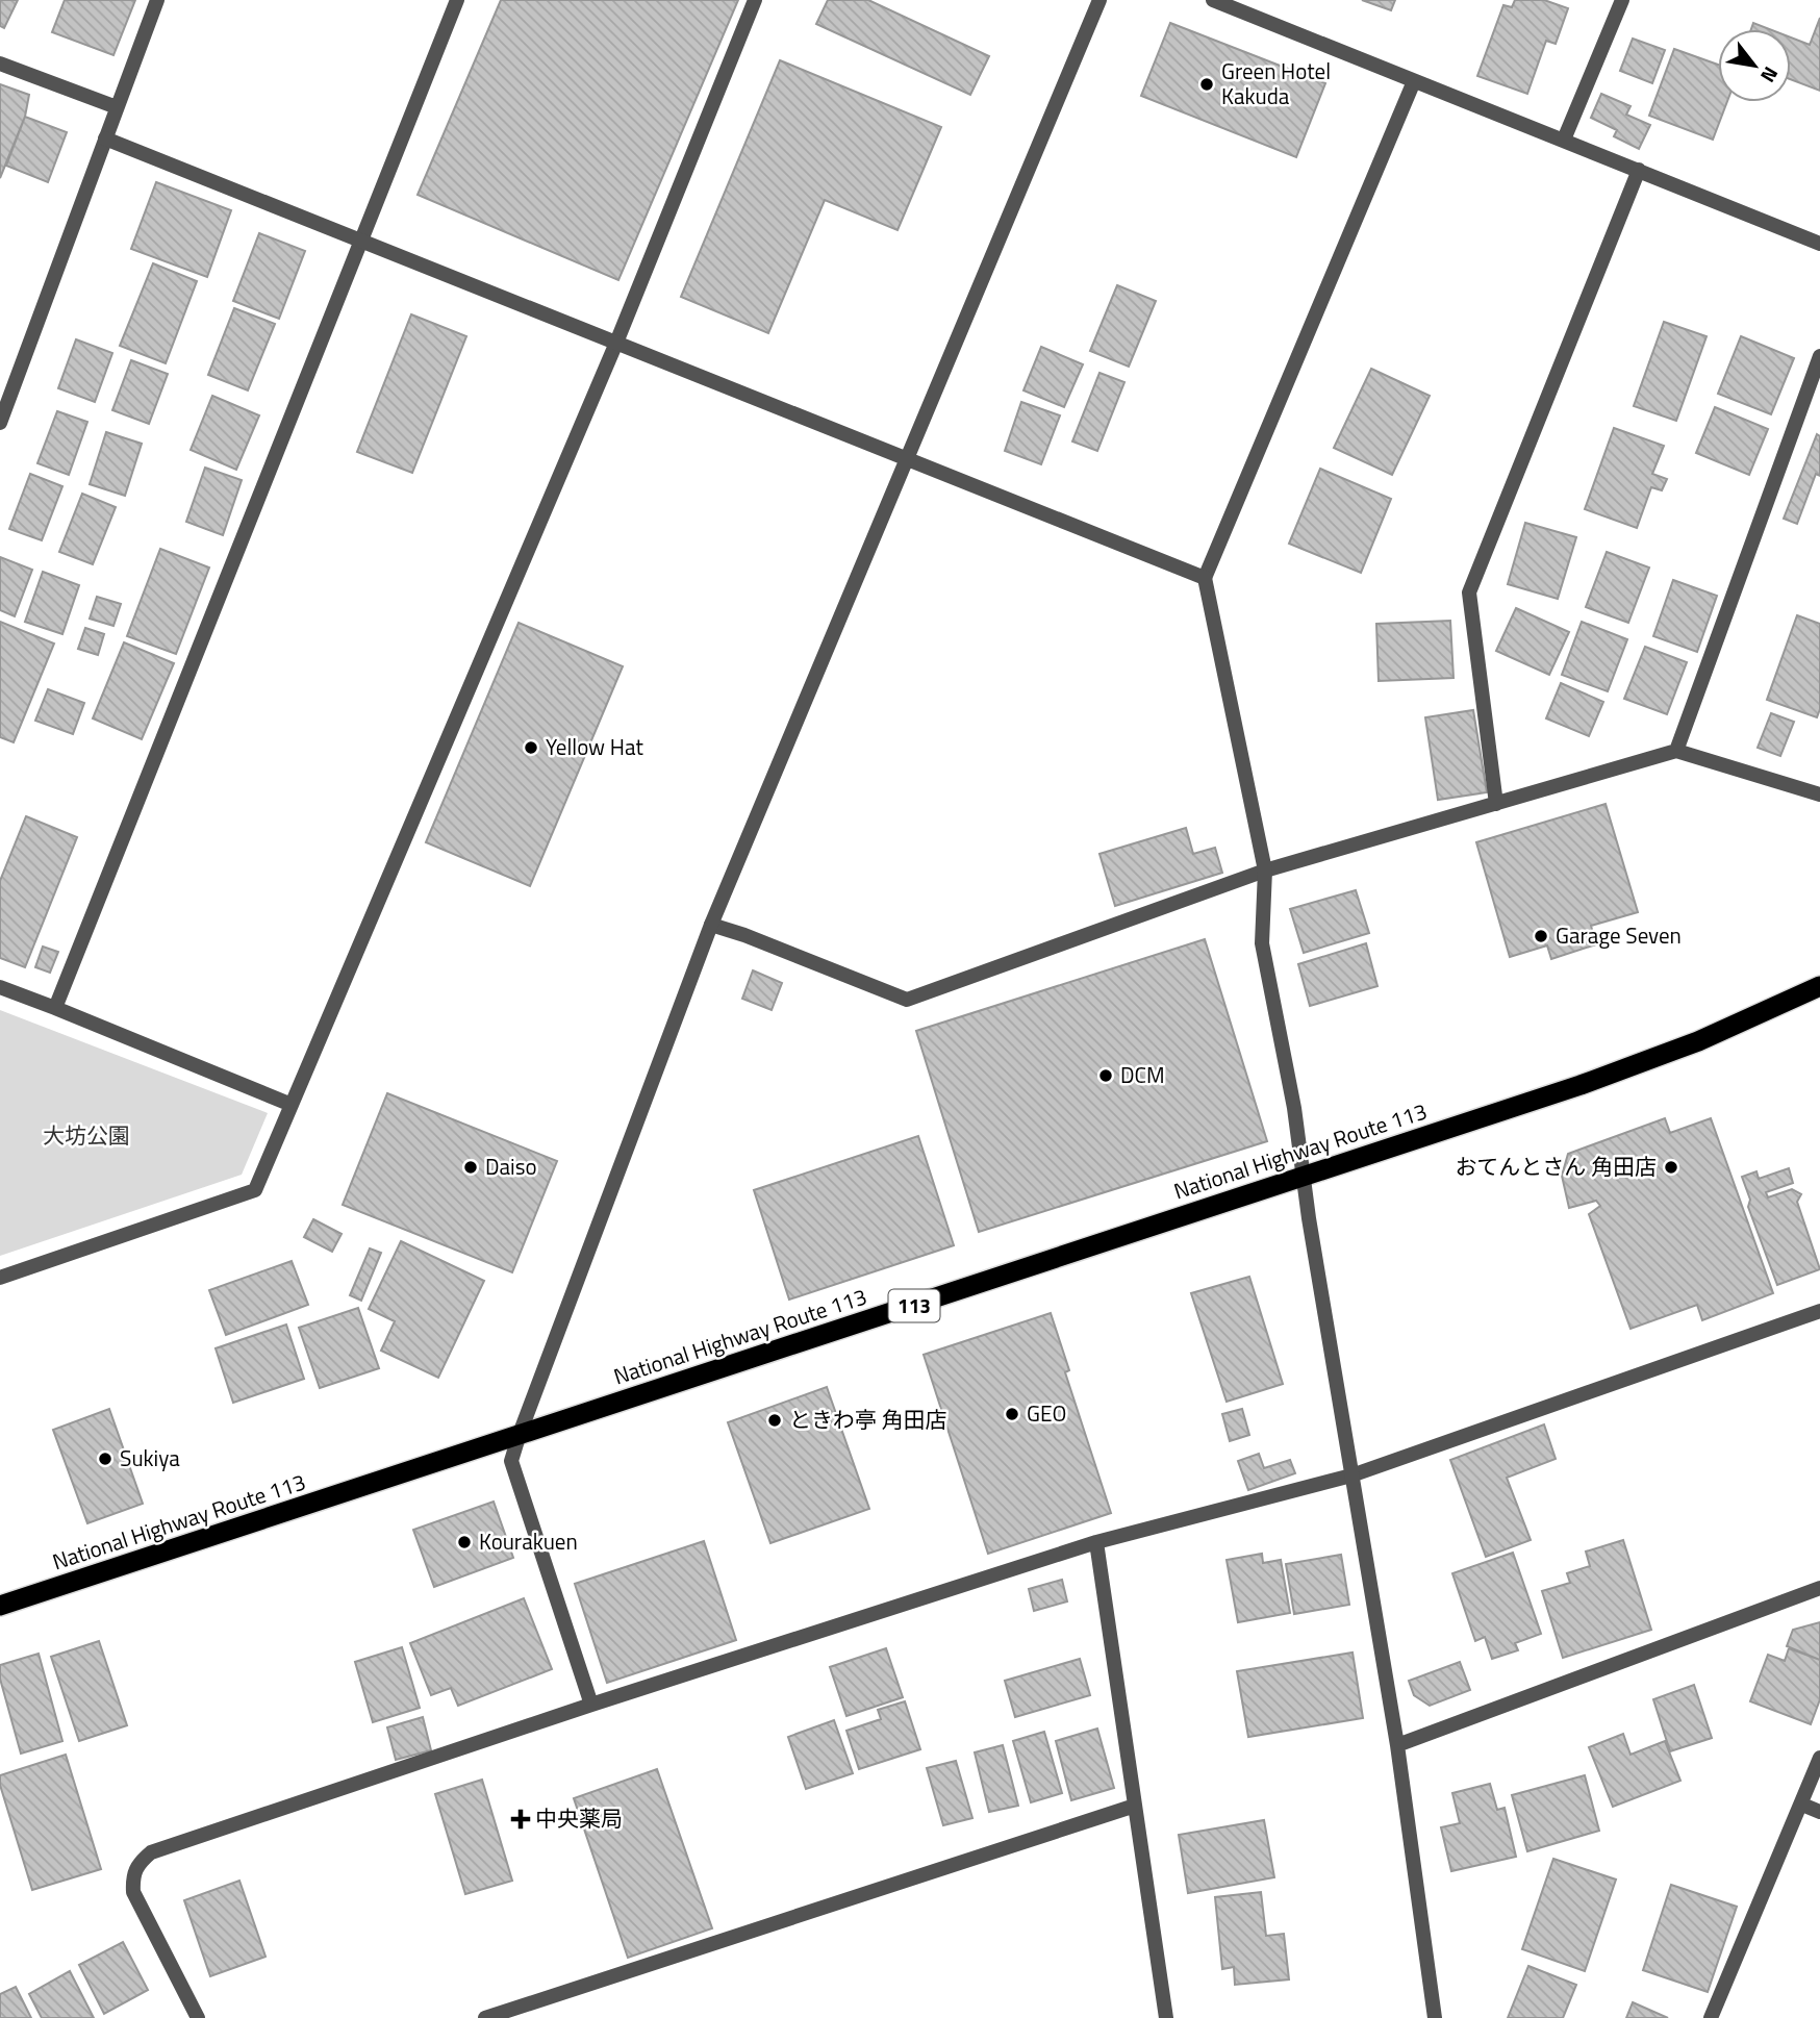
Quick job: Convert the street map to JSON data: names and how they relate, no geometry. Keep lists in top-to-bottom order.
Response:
{
  "streets": {
    "highway": ["National Highway Route 113", "113"]
  },
  "parks": ["大坊公園"],
  "places": {
    "other": [
      "Green Hotel Kakuda",
      "Yellow Hat",
      "Garage Seven",
      "DCM",
      "Daiso",
      "おてんとさん 角田店",
      "GEO",
      "ときわ亭 角田店",
      "Sukiya",
      "Kourakuen"
    ],
    "health": ["中央薬局"]
  },
  "north": "bottom right"
}
